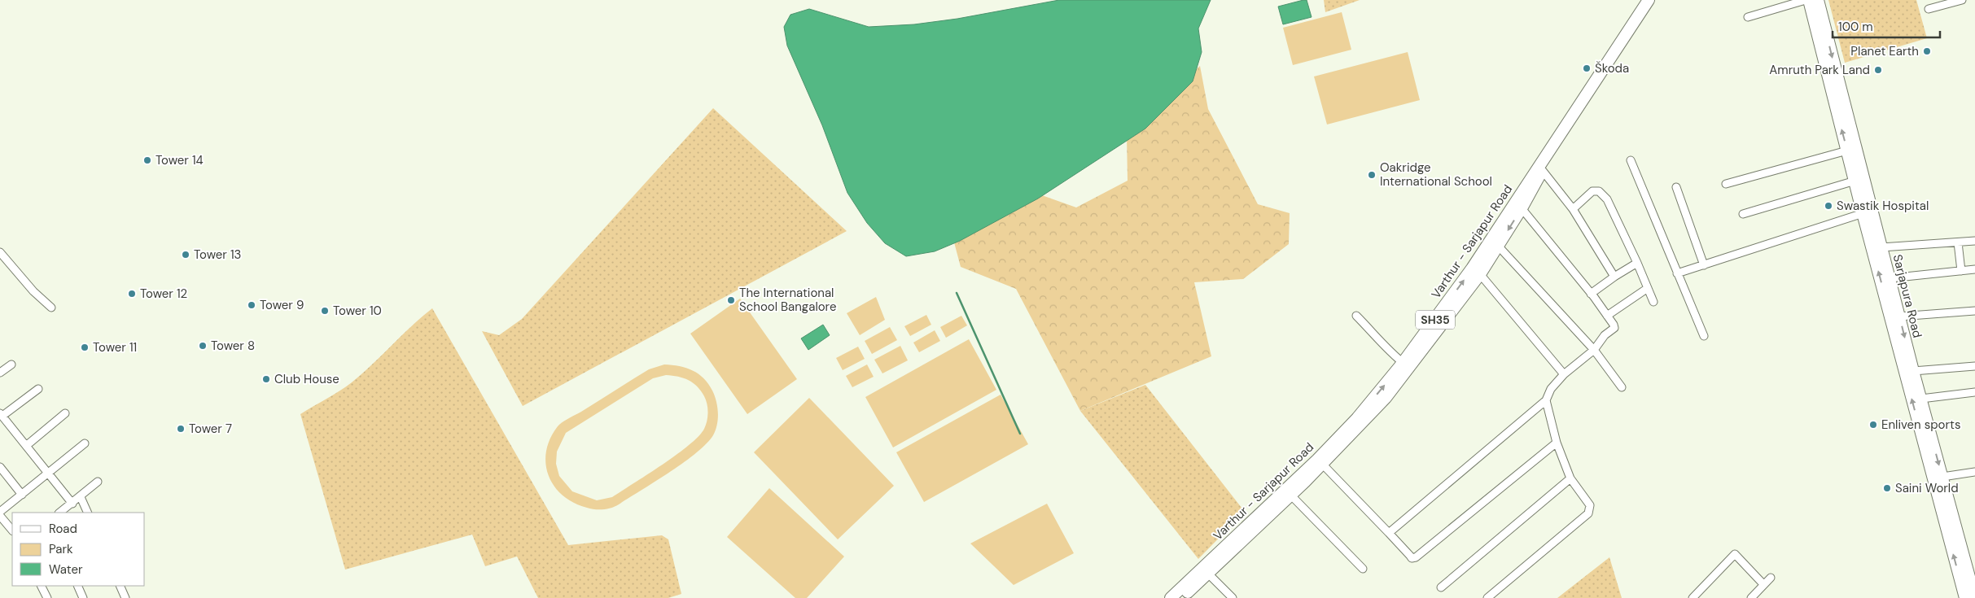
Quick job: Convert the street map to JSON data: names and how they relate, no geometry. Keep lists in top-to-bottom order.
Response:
{
  "streets": {
    "main road": ["Varthur - Sarjapur Road", "Sarjapura Road", "SH35"]
  },
  "places": [
    "Planet Earth",
    "Škoda",
    "Amruth Park Land",
    "Tower 14",
    "Oakridge International School",
    "Swastik Hospital",
    "Tower 13",
    "Tower 12",
    "The International School Bangalore",
    "Tower 9",
    "Tower 10",
    "Tower 8",
    "Tower 11",
    "Club House",
    "Enliven sports",
    "Tower 7",
    "Saini World"
  ],
  "legend": ["Road", "Park", "Water"],
  "scale_bar": "100 m"
}
